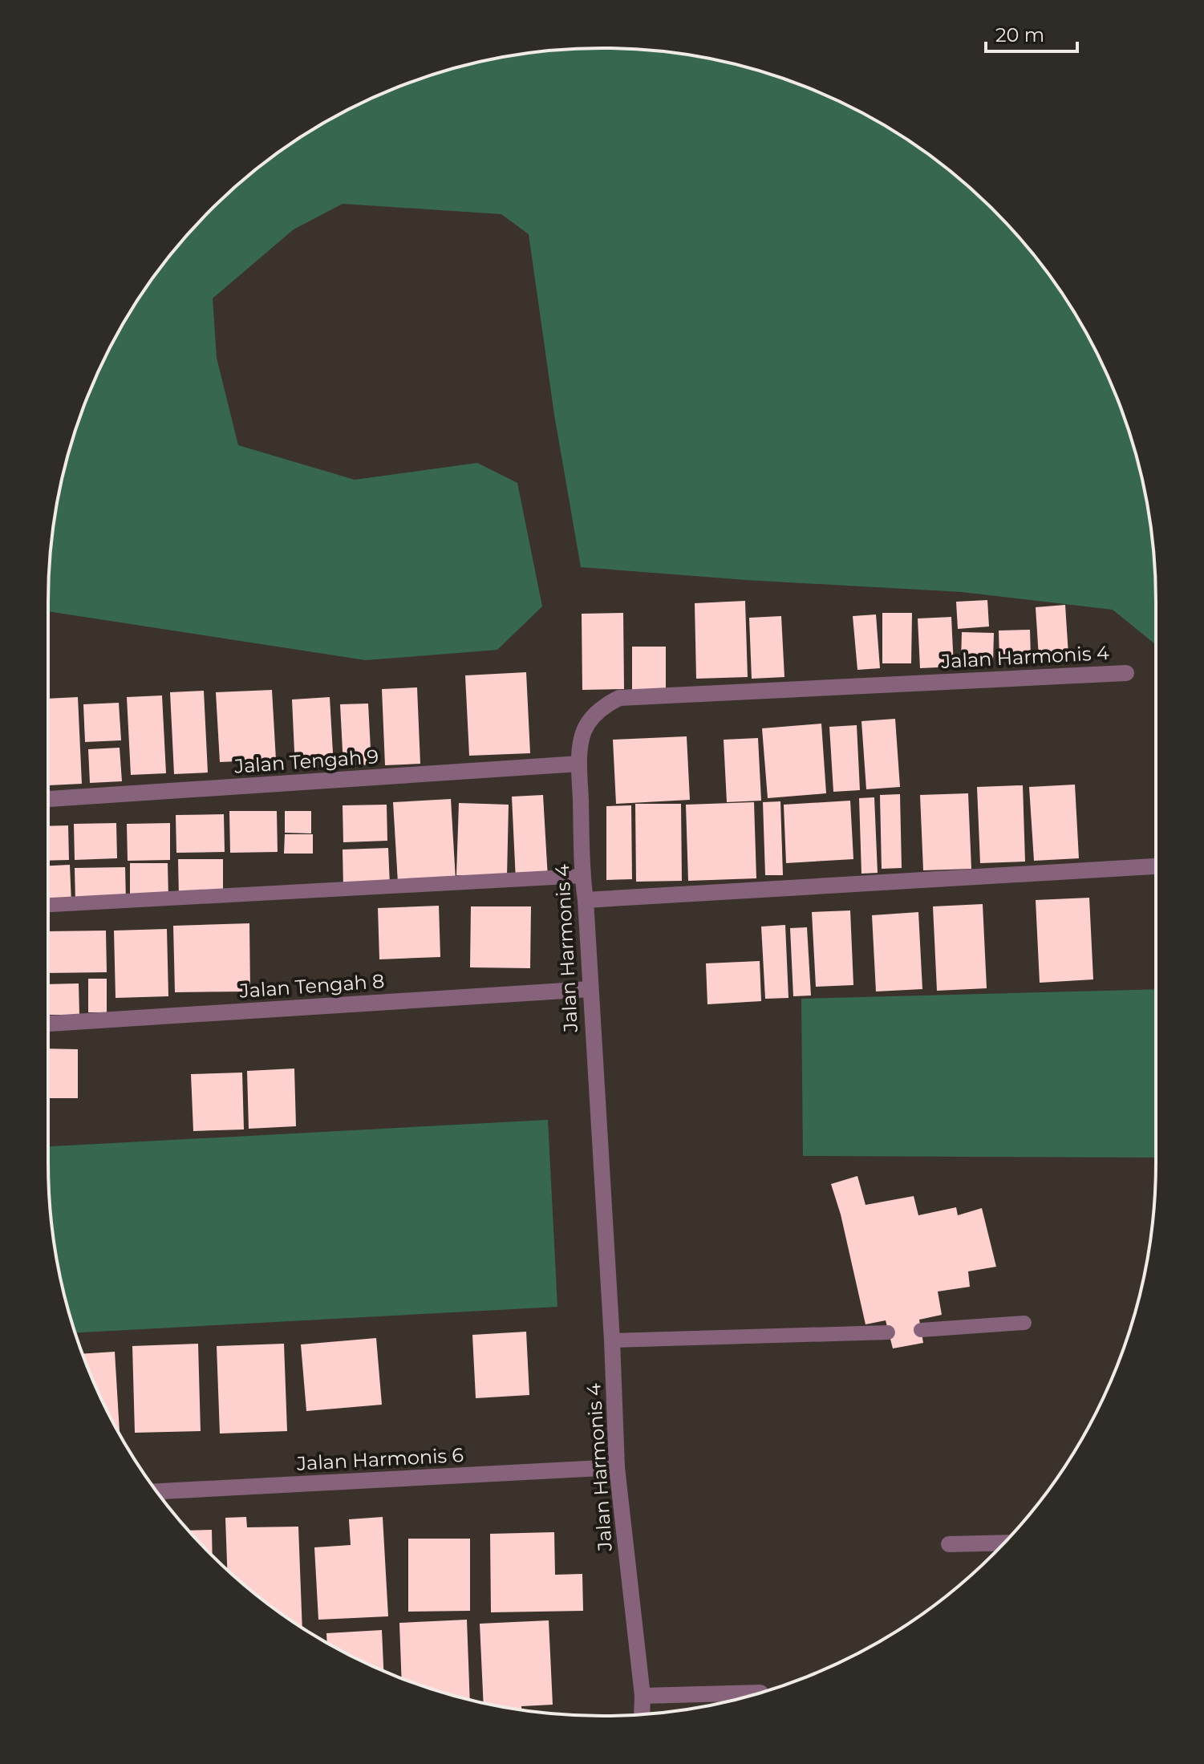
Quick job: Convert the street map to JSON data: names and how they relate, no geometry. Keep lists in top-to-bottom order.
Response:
{
  "streets": {
    "street": [
      "Jalan Harmonis 4",
      "Jalan Tengah 9",
      "Jalan Tengah 8",
      "Jalan Harmonis 6"
    ]
  },
  "crossings": [
    ["Jalan Harmonis 4", "Jalan Tengah 9"],
    ["Jalan Harmonis 4", "Jalan Tengah 8"],
    ["Jalan Harmonis 4", "Jalan Harmonis 6"]
  ],
  "scale_bar": "20 m"
}
